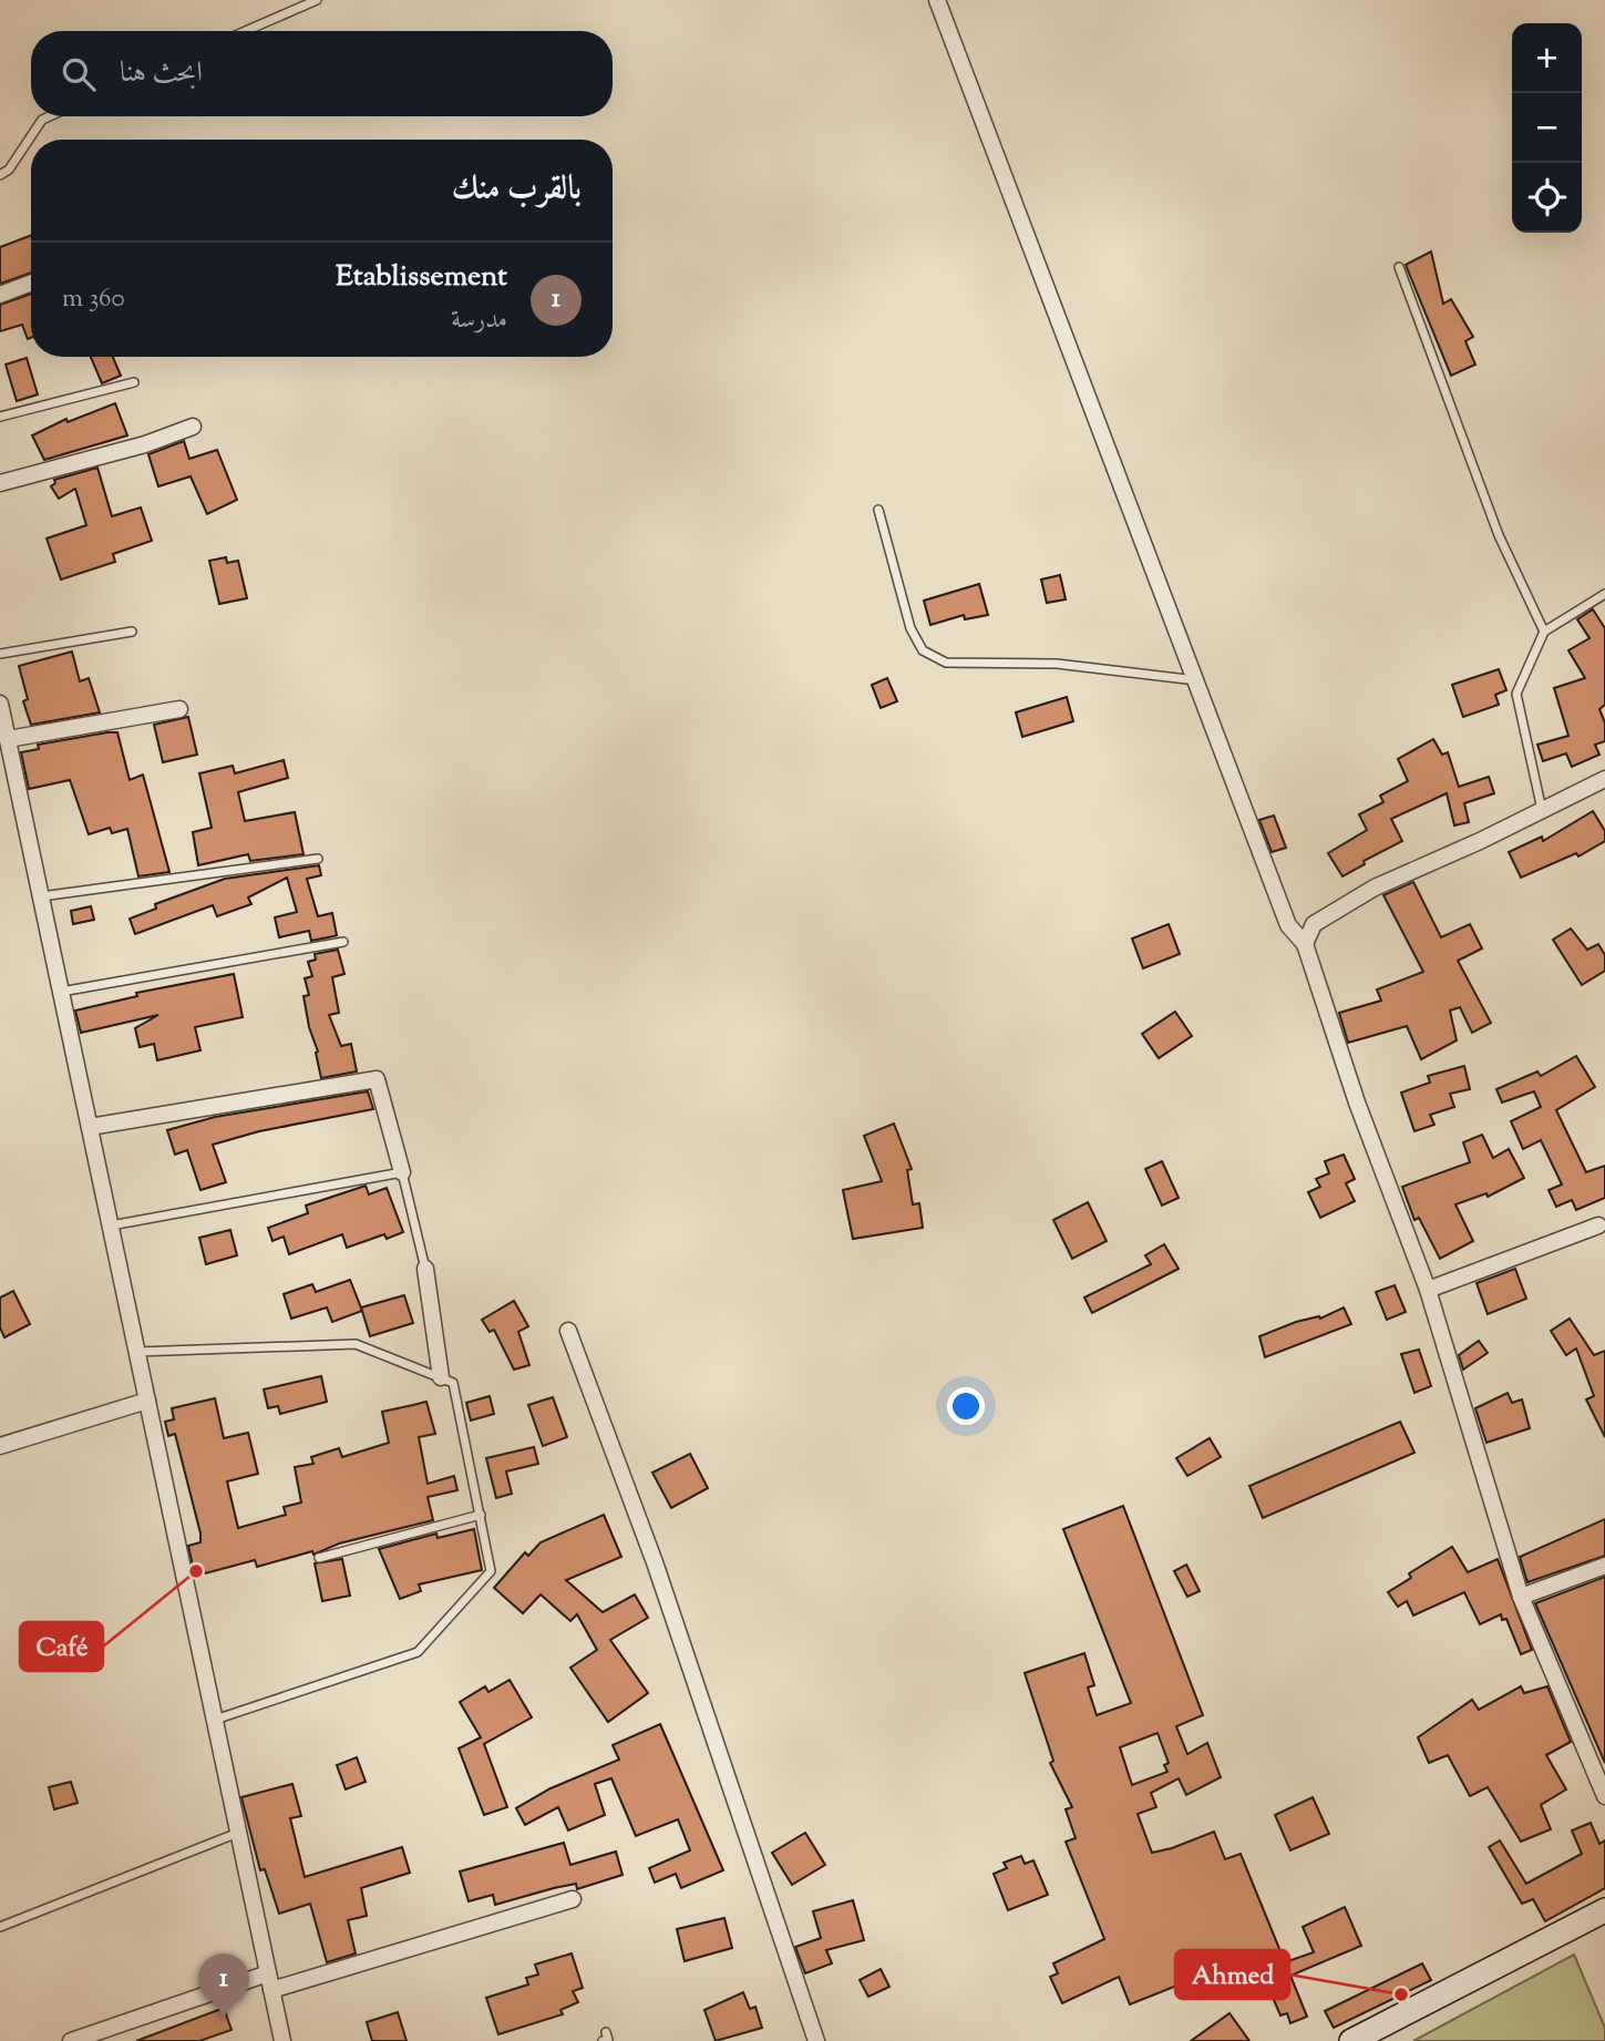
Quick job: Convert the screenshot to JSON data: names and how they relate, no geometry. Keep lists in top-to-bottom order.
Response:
{
  "places": ["Café", "Ahmed"],
  "page": {
    "map_buttons": ["+", "−"],
    "search": "ابحث هنا",
    "heading": "بالقرب منك",
    "list": [
      {
        "mark": "1",
        "name": "Etablissement",
        "note": "مدرسة",
        "value": "360 m"
      }
    ],
    "pins": "1"
  }
}
